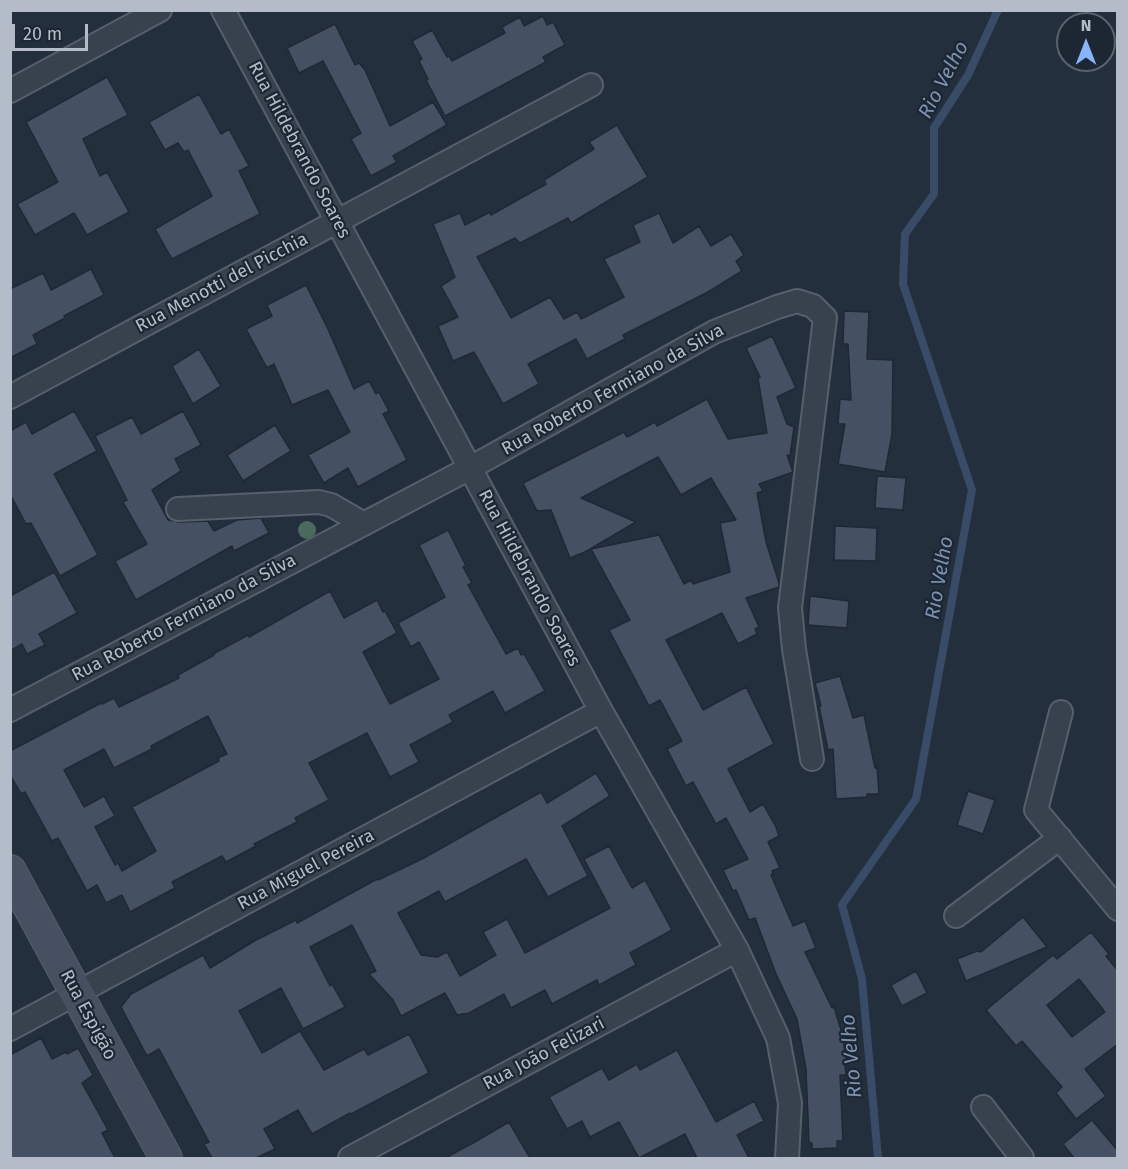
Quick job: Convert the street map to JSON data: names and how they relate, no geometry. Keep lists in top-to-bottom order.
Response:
{
  "streets": {
    "street": [
      "Rua Hildebrando Soares",
      "Rua Menotti del Picchia",
      "Rua Roberto Fermiano da Silva",
      "Rua Miguel Pereira",
      "Rua Espigão",
      "Rua João Felizari"
    ]
  },
  "crossings": [
    ["Rua Hildebrando Soares", "Rua Menotti del Picchia"],
    ["Rua Hildebrando Soares", "Rua Roberto Fermiano da Silva"],
    ["Rua Hildebrando Soares", "Rua Miguel Pereira"],
    ["Rua Hildebrando Soares", "Rua João Felizari"],
    ["Rua Miguel Pereira", "Rua Espigão"]
  ],
  "water": ["Rio Velho"],
  "scale_bar": "20 m",
  "north": "top"
}
